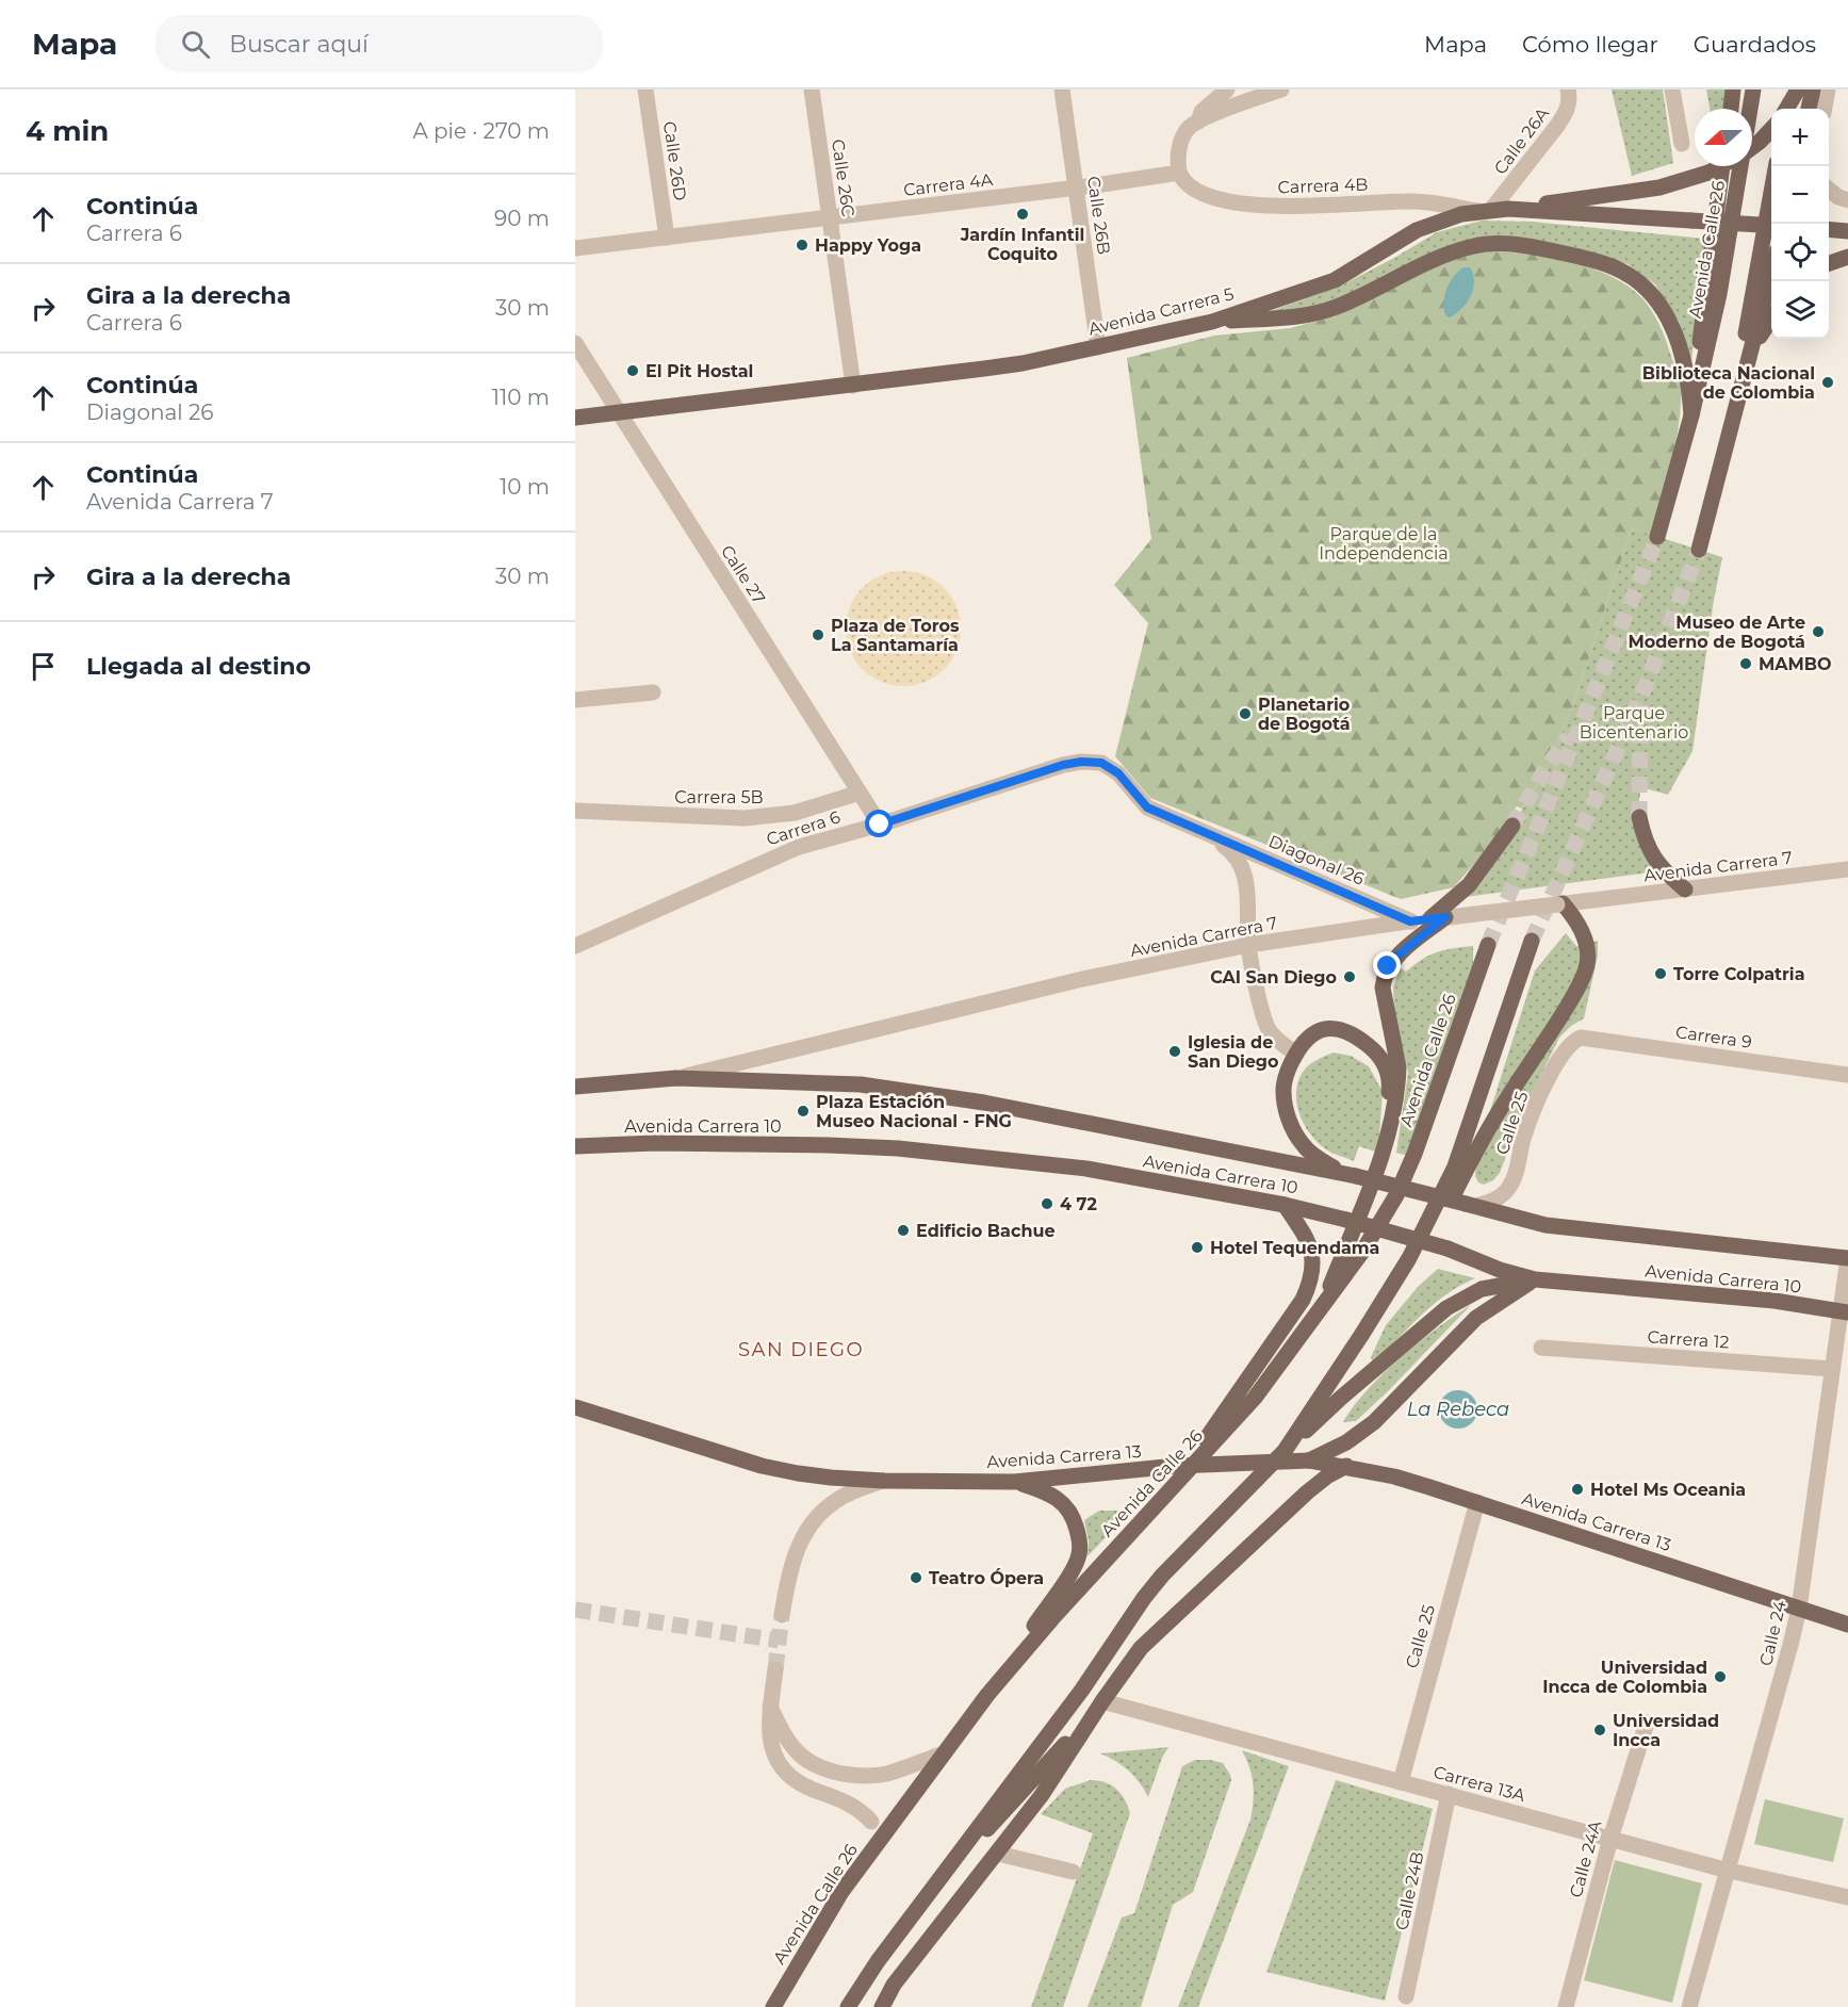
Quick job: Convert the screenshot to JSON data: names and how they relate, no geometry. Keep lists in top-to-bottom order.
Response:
{
  "streets": {
    "main road": [
      "Avenida Calle 26",
      "Avenida Carrera 5",
      "Avenida Carrera 7",
      "Avenida Carrera 10",
      "Avenida Carrera 13"
    ],
    "street": [
      "Calle 26A",
      "Calle 26D",
      "Calle 26C",
      "Carrera 4A",
      "Carrera 4B",
      "Calle 26B",
      "Calle 27",
      "Carrera 5B",
      "Carrera 6",
      "Diagonal 26",
      "Carrera 9",
      "Calle 25",
      "Carrera 12",
      "Calle 24",
      "Carrera 13A",
      "Calle 24A",
      "Calle 24B"
    ]
  },
  "crossings": [
    ["Calle 26A", "Carrera 4B"],
    ["Calle 26A", "Avenida Carrera 5"],
    ["Calle 26D", "Carrera 4A"],
    ["Calle 26C", "Carrera 4A"],
    ["Calle 26C", "Avenida Carrera 5"],
    ["Carrera 4A", "Carrera 4B"],
    ["Carrera 4A", "Calle 26B"],
    ["Carrera 4B", "Avenida Carrera 5"],
    ["Calle 26B", "Avenida Carrera 5"],
    ["Avenida Carrera 5", "Calle 27"],
    ["Calle 27", "Carrera 5B"],
    ["Calle 27", "Carrera 6"],
    ["Carrera 6", "Diagonal 26"],
    ["Diagonal 26", "Avenida Carrera 7"],
    ["Avenida Carrera 7", "Avenida Carrera 10"],
    ["Carrera 9", "Calle 25"],
    ["Calle 25", "Avenida Carrera 10"],
    ["Calle 25", "Avenida Carrera 13"],
    ["Calle 25", "Carrera 13A"],
    ["Avenida Carrera 10", "Calle 24"],
    ["Carrera 12", "Calle 24"],
    ["Avenida Carrera 13", "Calle 24"],
    ["Calle 24", "Carrera 13A"],
    ["Carrera 13A", "Calle 24A"],
    ["Carrera 13A", "Calle 24B"]
  ],
  "districts": ["SAN DIEGO"],
  "water": ["La Rebeca"],
  "parks": ["Parque de la Independencia", "Parque Bicentenario"],
  "places": [
    "Jardín Infantil Coquito",
    "Happy Yoga",
    "El Pit Hostal",
    "Biblioteca Nacional de Colombia",
    "Museo de Arte Moderno de Bogotá",
    "Plaza de Toros La Santamaría",
    "MAMBO",
    "Planetario de Bogotá",
    "Torre Colpatria",
    "CAI San Diego",
    "Iglesia de San Diego",
    "Plaza Estación Museo Nacional - FNG",
    "4 72",
    "Edificio Bachue",
    "Hotel Tequendama",
    "Hotel Ms Oceania",
    "Teatro Ópera",
    "Universidad Incca de Colombia",
    "Universidad Incca"
  ],
  "north": "left",
  "page": {
    "header": "Mapa",
    "search": "Buscar aquí",
    "nav": ["Mapa", "Cómo llegar", "Guardados"],
    "heading": ["4 min", "A pie · 270 m"],
    "map_buttons": ["+", "−"],
    "list": [
      ["Continúa", "Carrera 6", "90 m"],
      ["Gira a la derecha", "Carrera 6", "30 m"],
      ["Continúa", "Diagonal 26", "110 m"],
      ["Continúa", "Avenida Carrera 7", "10 m"],
      ["Gira a la derecha", "30 m"],
      "Llegada al destino"
    ]
  }
}
